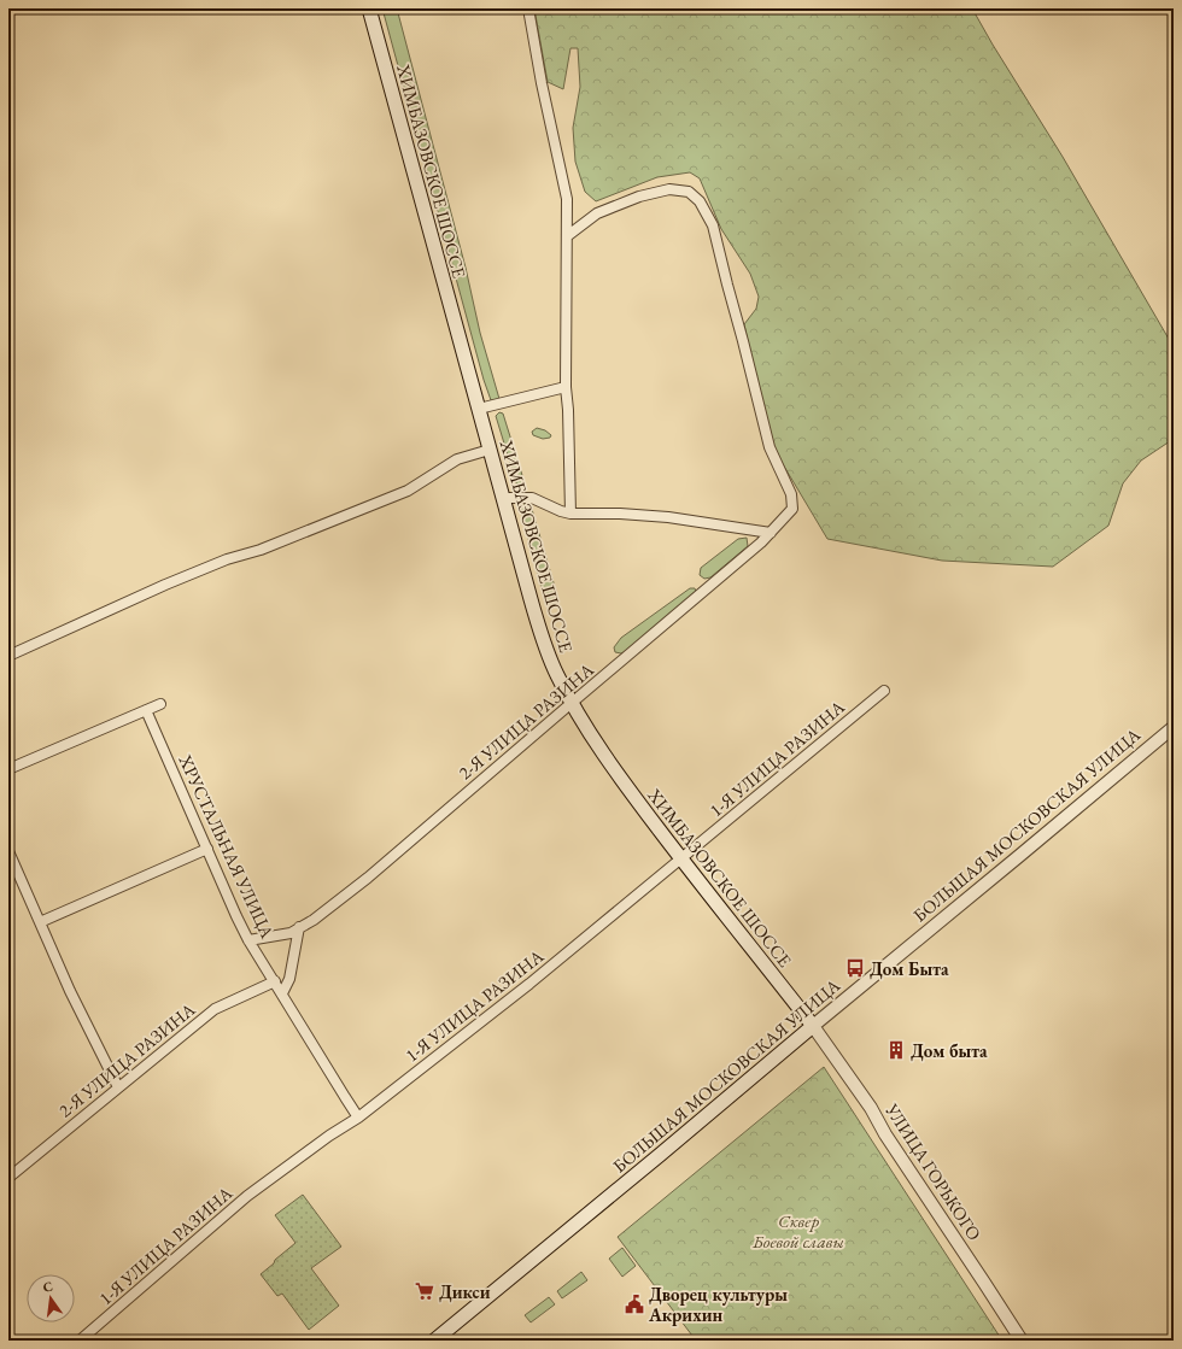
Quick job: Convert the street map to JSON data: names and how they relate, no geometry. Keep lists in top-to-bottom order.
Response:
{
  "streets": {
    "main road": ["ХИМБАЗОВСКОЕ ШОССЕ", "БОЛЬШАЯ МОСКОВСКАЯ УЛИЦА"],
    "street": [
      "2-Я УЛИЦА РАЗИНА",
      "1-Я УЛИЦА РАЗИНА",
      "ХРУСТАЛЬНАЯ УЛИЦА",
      "УЛИЦА ГОРЬКОГО"
    ]
  },
  "crossings": [
    ["ХИМБАЗОВСКОЕ ШОССЕ", "2-Я УЛИЦА РАЗИНА"],
    ["ХИМБАЗОВСКОЕ ШОССЕ", "1-Я УЛИЦА РАЗИНА"],
    ["ХИМБАЗОВСКОЕ ШОССЕ", "БОЛЬШАЯ МОСКОВСКАЯ УЛИЦА"],
    ["ХИМБАЗОВСКОЕ ШОССЕ", "УЛИЦА ГОРЬКОГО"],
    ["2-Я УЛИЦА РАЗИНА", "ХРУСТАЛЬНАЯ УЛИЦА"],
    ["1-Я УЛИЦА РАЗИНА", "ХРУСТАЛЬНАЯ УЛИЦА"],
    ["БОЛЬШАЯ МОСКОВСКАЯ УЛИЦА", "УЛИЦА ГОРЬКОГО"]
  ],
  "parks": ["Сквер Боевой славы"],
  "places": {
    "bus stop": ["Дом Быта"],
    "building": ["Дом быта"],
    "supermarket": ["Дикси"],
    "public building": ["Дворец культуры Акрихин"]
  },
  "north": "top"
}
